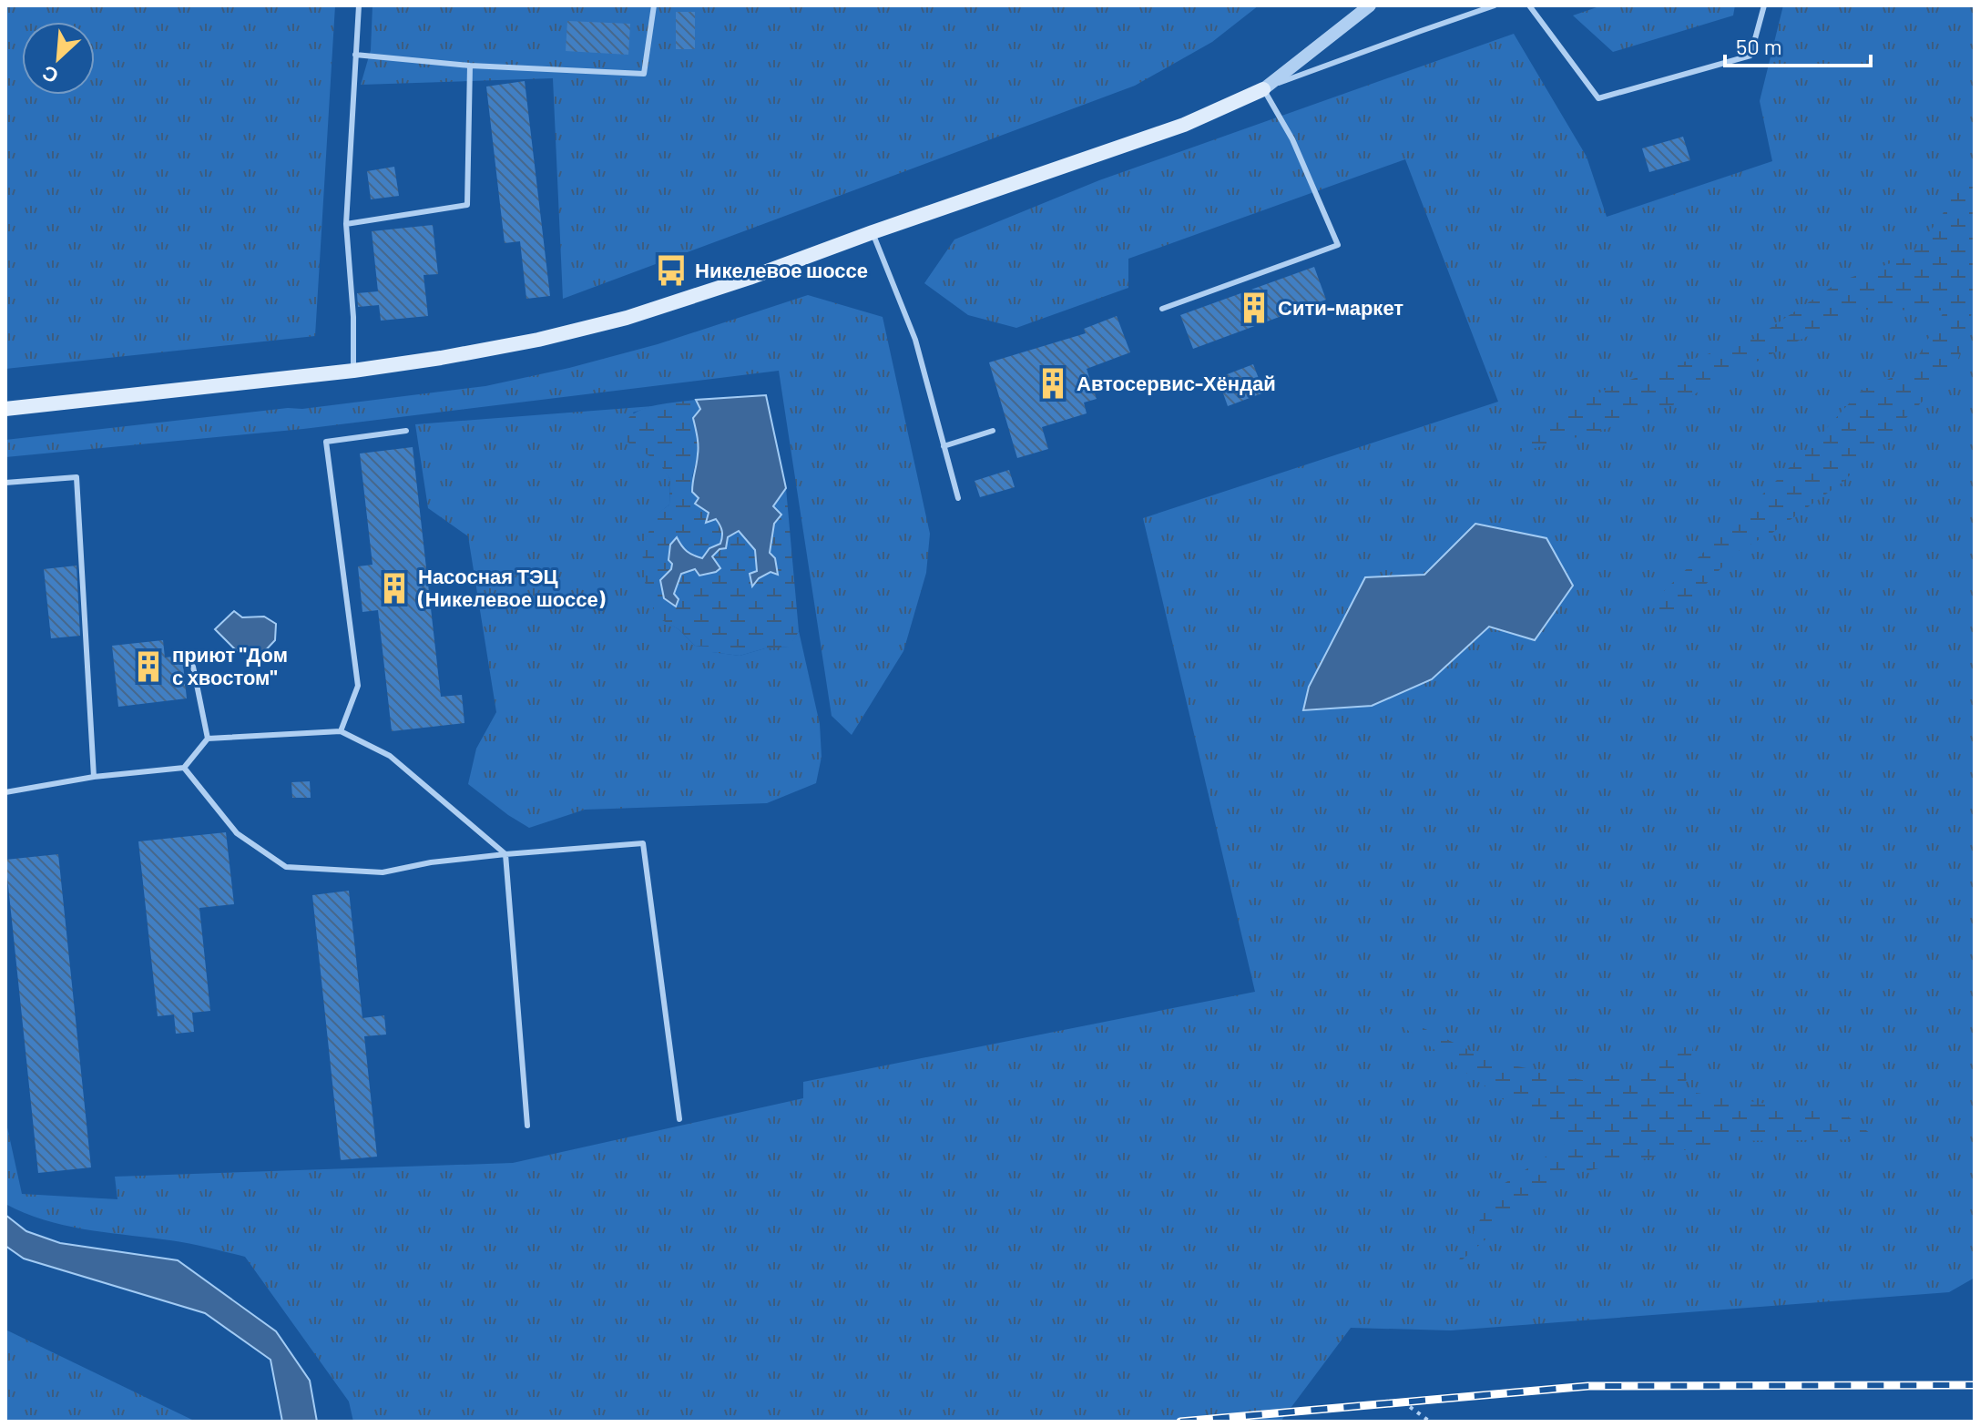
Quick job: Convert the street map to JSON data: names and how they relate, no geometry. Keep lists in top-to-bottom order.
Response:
{
  "places": {
    "bus stop": ["Никелевое шоссе"],
    "building": [
      "Сити-маркет",
      "Автосервис-Хёндай",
      "Насосная ТЭЦ (Никелевое шоссе)",
      "приют \"Дом с хвостом\""
    ]
  },
  "scale_bar": "50 m",
  "north": "bottom left"
}
